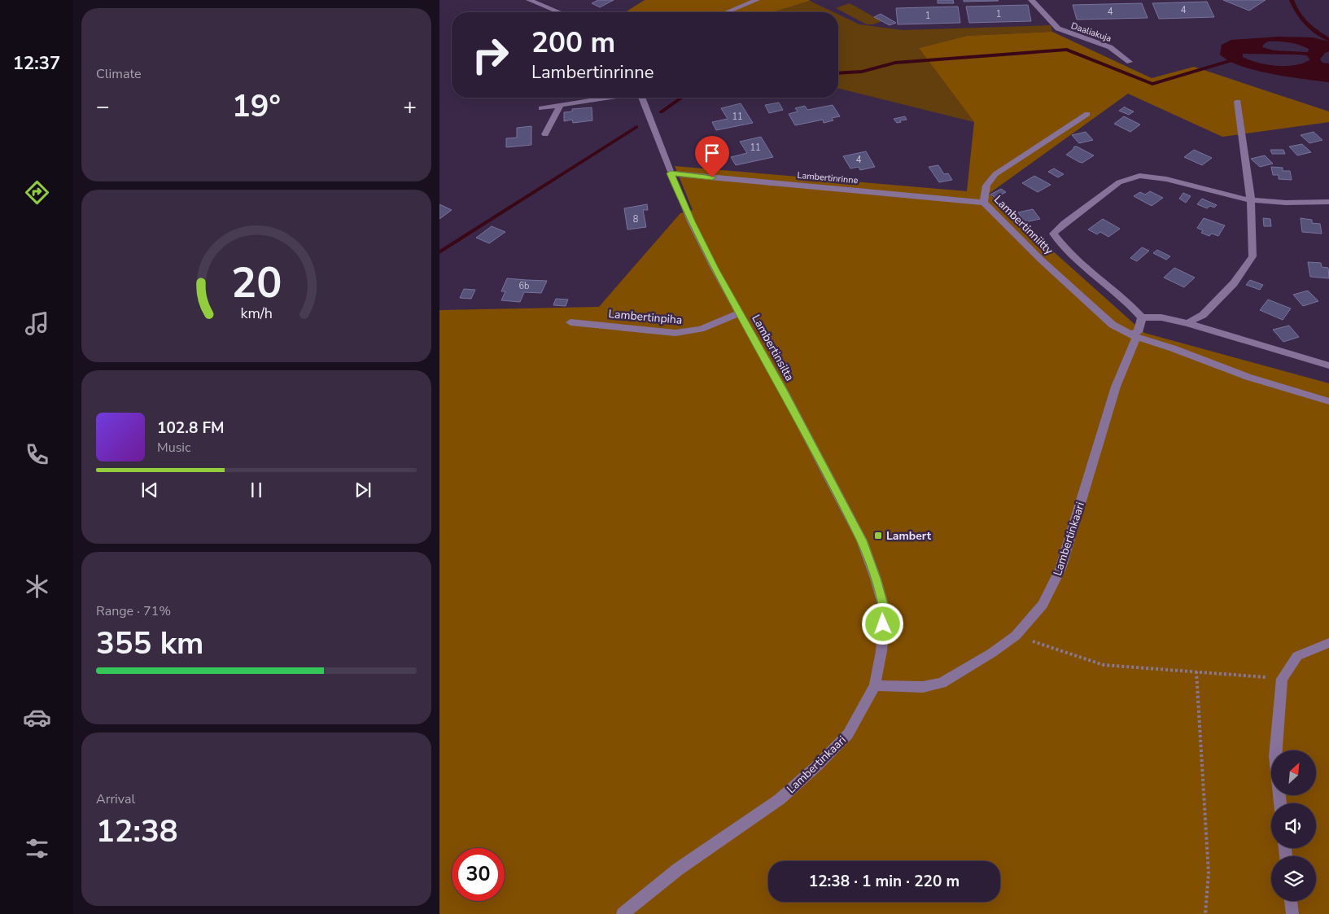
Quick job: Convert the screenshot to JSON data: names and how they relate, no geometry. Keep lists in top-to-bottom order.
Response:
{
  "streets": {
    "street": [
      "Daaliakuja",
      "Lambertinrinne",
      "Lambertinniitty",
      "Lambertinpiha",
      "Lambertinsilta",
      "Lambertinkaari"
    ]
  },
  "crossings": [
    ["Lambertinrinne", "Lambertinniitty"],
    ["Lambertinrinne", "Lambertinsilta"],
    ["Lambertinniitty", "Lambertinkaari"],
    ["Lambertinpiha", "Lambertinsilta"],
    ["Lambertinsilta", "Lambertinkaari"]
  ],
  "places": {
    "transit": ["Lambert"]
  },
  "house_numbers": [
    "4",
    "4",
    "1",
    "1",
    "11",
    "11",
    "4",
    "8",
    "6b"
  ],
  "north": "top right",
  "page": {
    "tabs": "12:37",
    "tile": [
      "Climate",
      ["Range · 71%", "355 km"],
      ["Arrival", "12:38"]
    ],
    "turn": ["200 m", "Lambertinrinne"],
    "heat": ["−", "19°", "+"],
    "song": ["102.8 FM", "Music"],
    "limit": "30",
    "trip": "12:38 · 1 min · 220 m",
    "gauge": ["20", "km/h"]
  }
}
